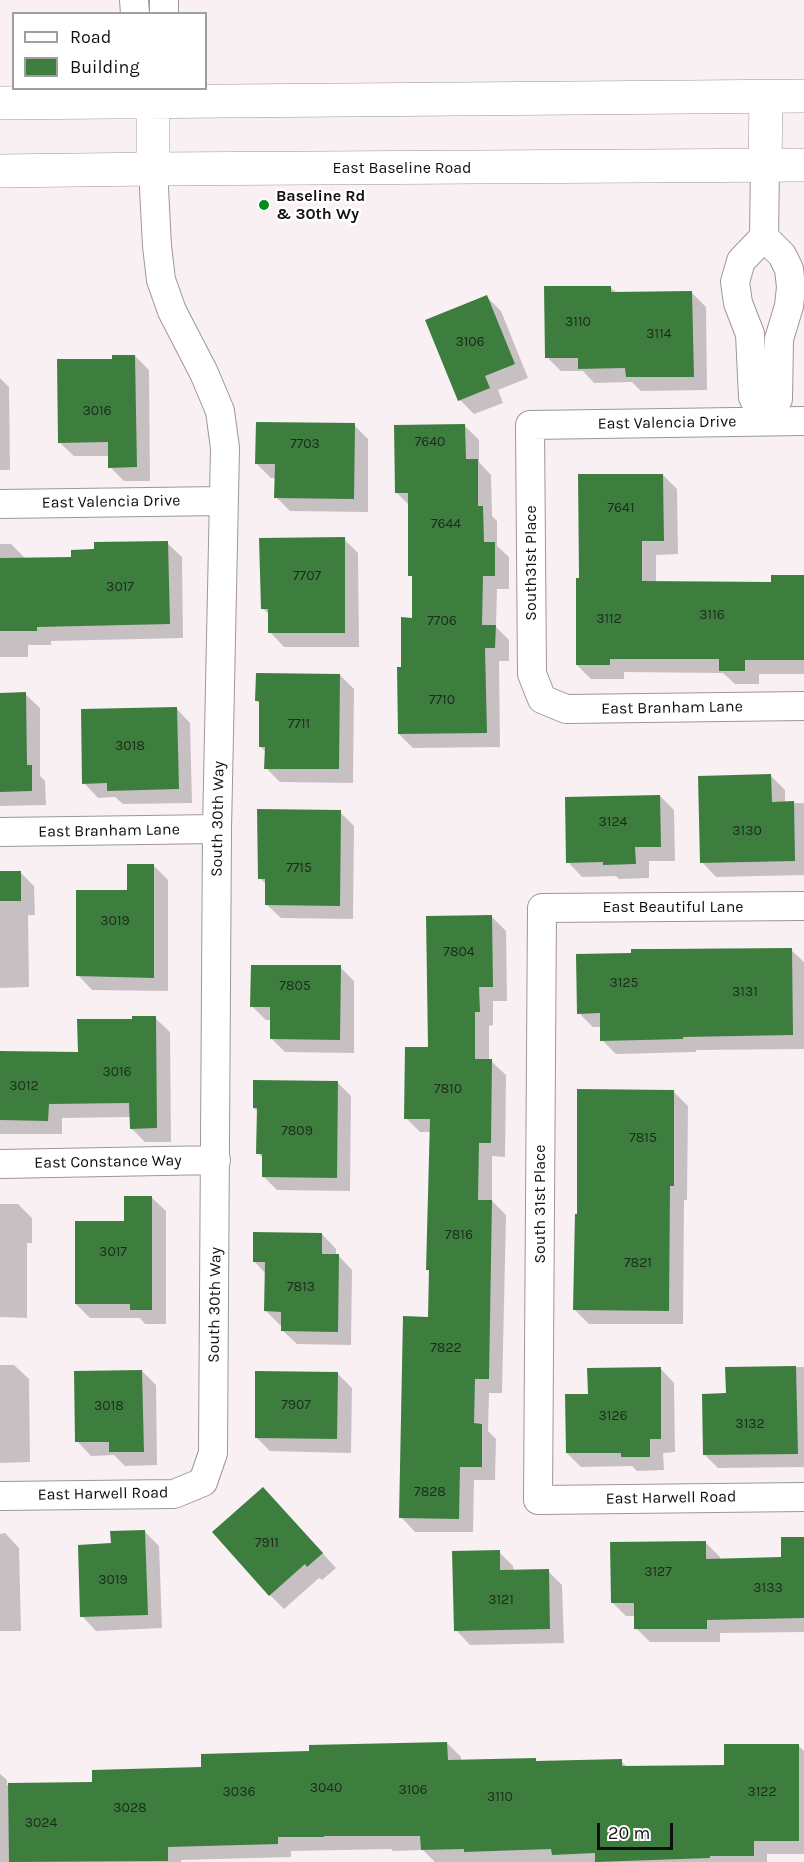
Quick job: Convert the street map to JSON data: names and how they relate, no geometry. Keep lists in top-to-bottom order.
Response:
{
  "streets": {
    "main road": ["East Baseline Road"],
    "street": [
      "East Valencia Drive",
      "South31st Place",
      "East Branham Lane",
      "South 30th Way",
      "East Beautiful Lane",
      "East Constance Way",
      "South 31st Place",
      "East Harwell Road"
    ]
  },
  "crossings": [
    ["East Baseline Road", "South 30th Way"],
    ["East Valencia Drive", "South31st Place"],
    ["East Valencia Drive", "South 30th Way"],
    ["South31st Place", "East Branham Lane"],
    ["East Branham Lane", "South 30th Way"],
    ["South 30th Way", "East Constance Way"],
    ["South 30th Way", "East Harwell Road"],
    ["East Beautiful Lane", "South 31st Place"],
    ["South 31st Place", "East Harwell Road"]
  ],
  "places": ["Baseline Rd & 30th Wy"],
  "house_numbers": [
    "3110",
    "3114",
    "3106",
    "3016",
    "7640",
    "7703",
    "7641",
    "7644",
    "7707",
    "3017",
    "3116",
    "3112",
    "7706",
    "7710",
    "7711",
    "3018",
    "3124",
    "3130",
    "7715",
    "3019",
    "7804",
    "3125",
    "7805",
    "3131",
    "3016",
    "3012",
    "7810",
    "7809",
    "7815",
    "7816",
    "3017",
    "7821",
    "7813",
    "7822",
    "7907",
    "3018",
    "3126",
    "3132",
    "7828",
    "7911",
    "3127",
    "3019",
    "3133",
    "3121",
    "3040",
    "3106",
    "3036",
    "3122",
    "3110",
    "3028",
    "3024"
  ],
  "legend": ["Road", "Building"],
  "scale_bar": "20 m"
}
